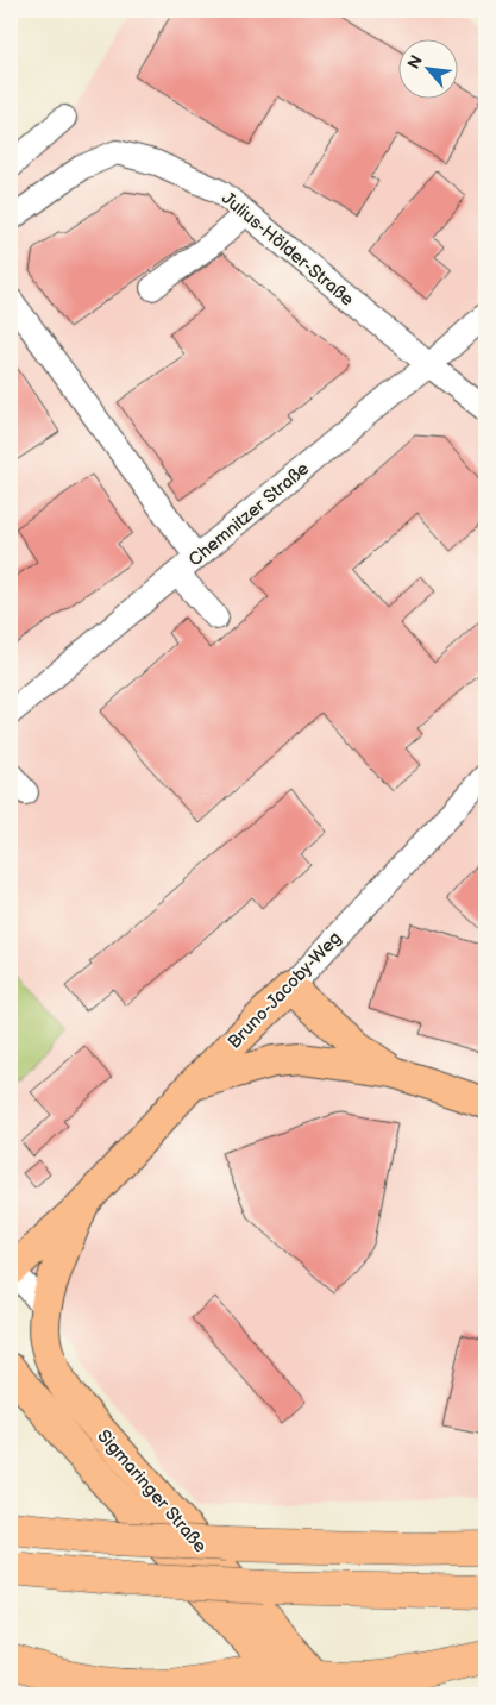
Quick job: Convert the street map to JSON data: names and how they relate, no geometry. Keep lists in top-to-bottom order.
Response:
{
  "streets": {
    "main road": ["Bruno-Jacoby-Weg", "Sigmaringer Straße"],
    "street": ["Julius-Hölder-Straße", "Chemnitzer Straße"]
  },
  "crossings": [
    ["Julius-Hölder-Straße", "Chemnitzer Straße"],
    ["Bruno-Jacoby-Weg", "Sigmaringer Straße"]
  ],
  "north": "top left"
}
